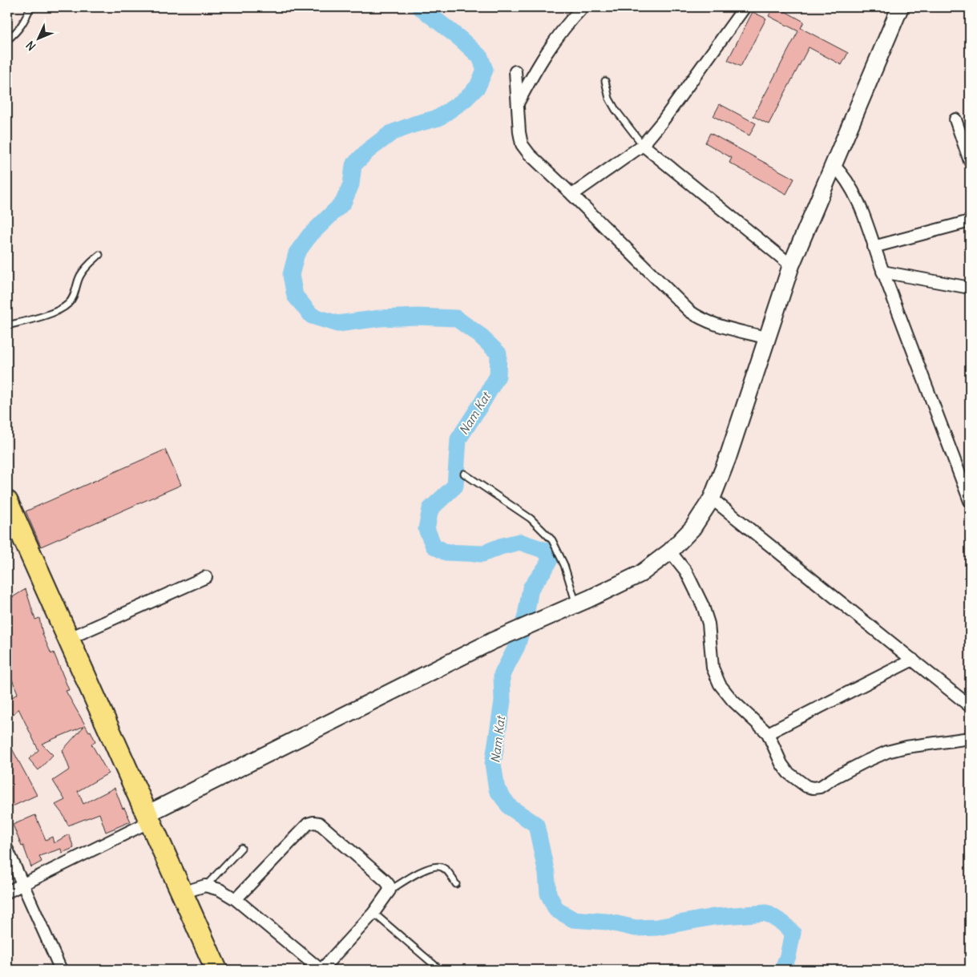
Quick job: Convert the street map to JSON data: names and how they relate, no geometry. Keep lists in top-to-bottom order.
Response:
{
  "water": ["Nam Kat"],
  "north": "bottom left"
}
